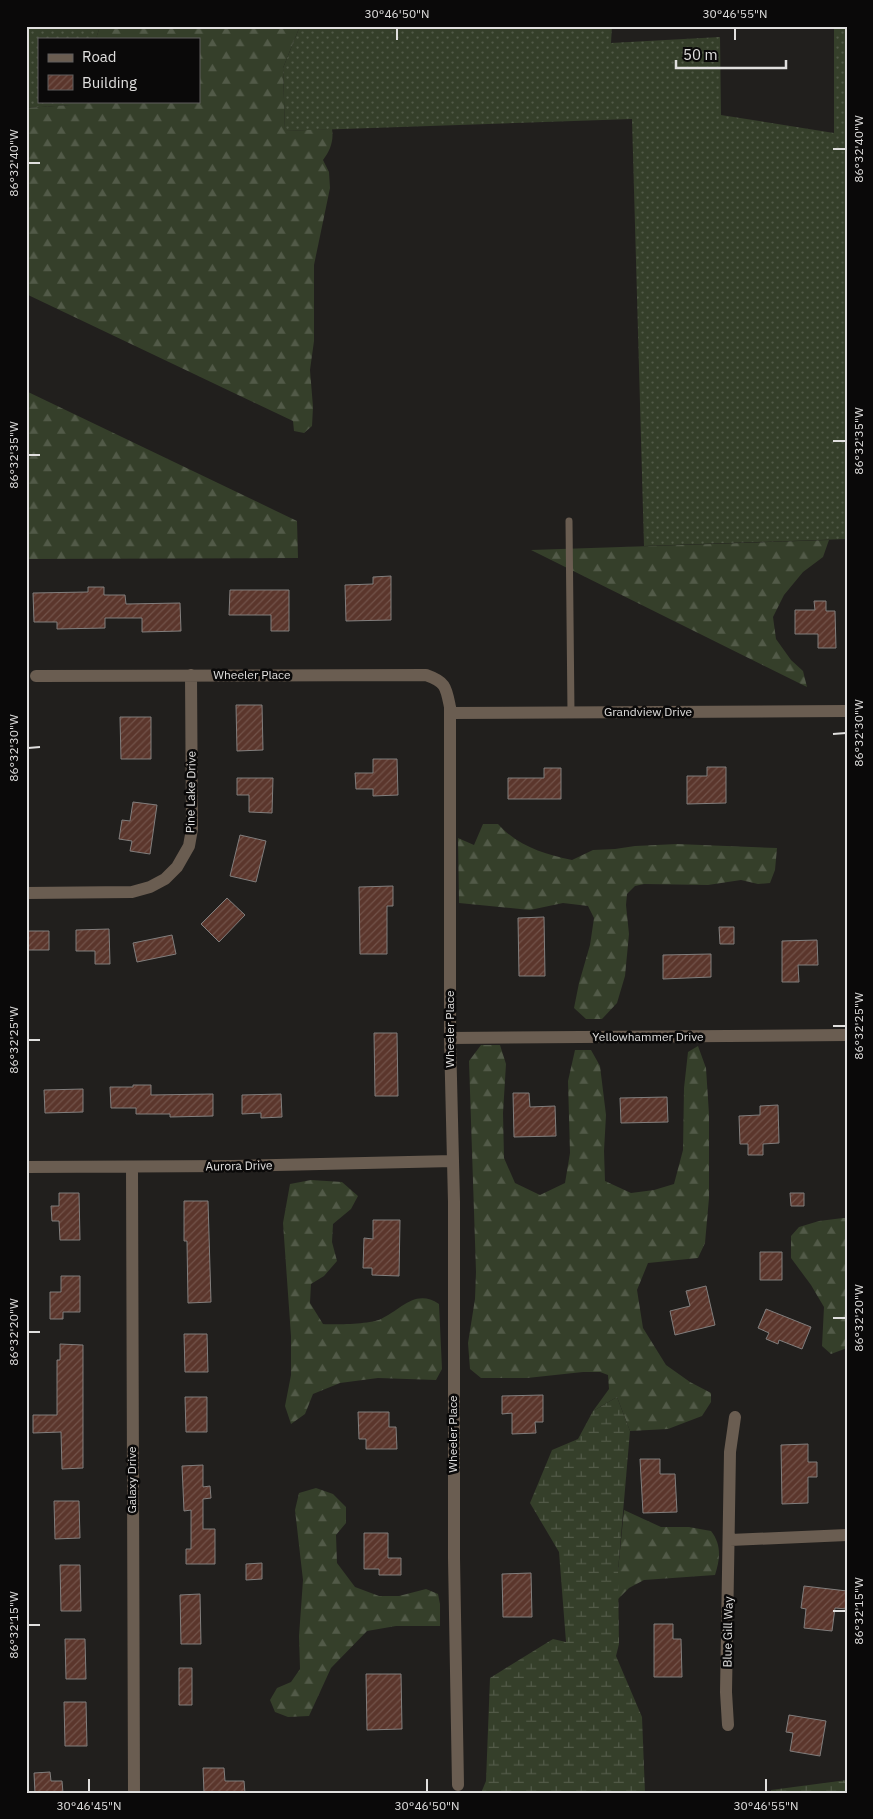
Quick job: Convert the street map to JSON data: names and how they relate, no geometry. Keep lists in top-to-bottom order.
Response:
{
  "streets": {
    "street": [
      "Wheeler Place",
      "Grandview Drive",
      "Pine Lake Drive",
      "Yellowhammer Drive",
      "Aurora Drive",
      "Galaxy Drive",
      "Blue Gill Way"
    ]
  },
  "crossings": [
    ["Wheeler Place", "Grandview Drive"],
    ["Wheeler Place", "Pine Lake Drive"],
    ["Wheeler Place", "Yellowhammer Drive"],
    ["Wheeler Place", "Aurora Drive"],
    ["Aurora Drive", "Galaxy Drive"]
  ],
  "legend": ["Road", "Building"],
  "scale_bar": "50 m",
  "coordinates": [
    "30°46'50\"N",
    "30°46'55\"N",
    "86°32'40\"W",
    "86°32'35\"W",
    "86°32'30\"W",
    "86°32'25\"W",
    "86°32'20\"W",
    "86°32'15\"W",
    "30°46'45\"N"
  ]
}
